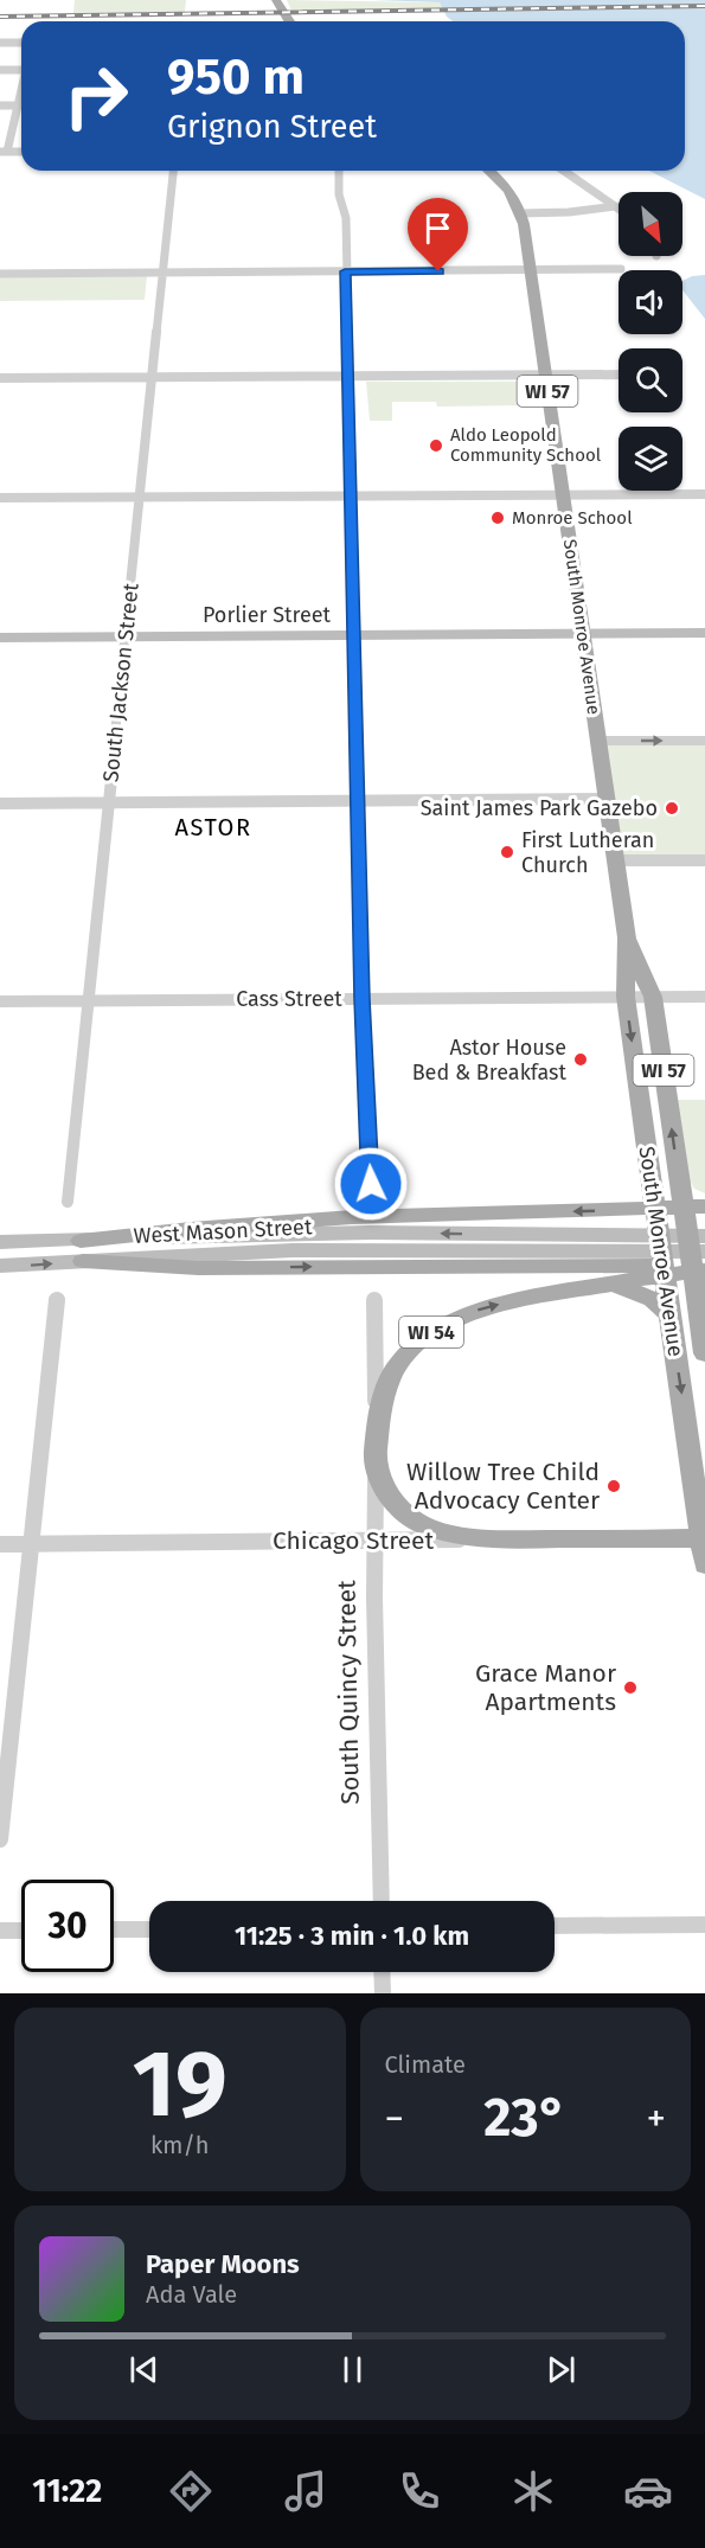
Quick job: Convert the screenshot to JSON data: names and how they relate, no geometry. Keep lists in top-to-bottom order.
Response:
{
  "streets": {
    "main road": [
      "WI 57",
      "South Monroe Avenue",
      "WI 54",
      "Chicago Street",
      "South Quincy Street"
    ],
    "street": [
      "Porlier Street",
      "South Jackson Street",
      "Cass Street",
      "West Mason Street"
    ]
  },
  "crossings": [
    ["Porlier Street", "South Monroe Avenue"],
    ["Porlier Street", "South Jackson Street"],
    ["South Monroe Avenue", "Cass Street"],
    ["South Monroe Avenue", "West Mason Street"],
    ["South Monroe Avenue", "WI 54"],
    ["South Monroe Avenue", "Chicago Street"],
    ["South Jackson Street", "Cass Street"],
    ["West Mason Street", "WI 54"],
    ["WI 54", "South Quincy Street"],
    ["Chicago Street", "South Quincy Street"]
  ],
  "districts": ["ASTOR"],
  "places": [
    "Aldo Leopold Community School",
    "Monroe School",
    "Saint James Park Gazebo",
    "First Lutheran Church",
    "Astor House Bed & Breakfast",
    "Willow Tree Child Advocacy Center",
    "Grace Manor Apartments"
  ],
  "north": "bottom right",
  "page": {
    "turn": ["950 m", "Grignon Street"],
    "limit": "30",
    "trip": "11:25 · 3 min · 1.0 km",
    "tile": [
      ["19", "km/h"],
      "Climate"
    ],
    "heat": ["−", "23°", "+"],
    "song": ["Paper Moons", "Ada Vale"],
    "tabs": "11:22"
  }
}
